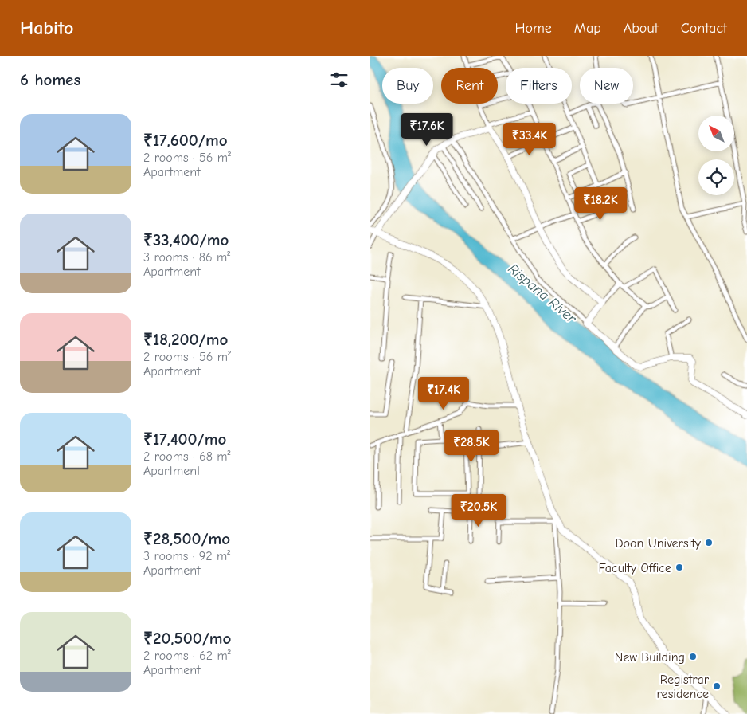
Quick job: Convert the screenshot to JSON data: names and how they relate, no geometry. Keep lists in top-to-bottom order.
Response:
{
  "water": ["Rispana River"],
  "places": [
    "Doon University",
    "Faculty Office",
    "New Building",
    "Registrar residence"
  ],
  "north": "top left",
  "page": {
    "header": "Habito",
    "nav": [
      "Home",
      "Map",
      "About",
      "Contact"
    ],
    "heading": "6 homes",
    "chip": [
      "Buy",
      "Rent",
      "Filters",
      "New"
    ],
    "list": [
      {
        "name": "₹17,600/mo",
        "note": "2 rooms · 56 m² · Apartment"
      },
      {
        "name": "₹33,400/mo",
        "note": "3 rooms · 86 m² · Apartment"
      },
      {
        "name": "₹18,200/mo",
        "note": "2 rooms · 56 m² · Apartment"
      },
      {
        "name": "₹17,400/mo",
        "note": "2 rooms · 68 m² · Apartment"
      },
      {
        "name": "₹28,500/mo",
        "note": "3 rooms · 92 m² · Apartment"
      },
      {
        "name": "₹20,500/mo",
        "note": "2 rooms · 62 m² · Apartment"
      }
    ],
    "price": [
      "₹17.6K",
      "₹33.4K",
      "₹18.2K",
      "₹17.4K",
      "₹28.5K",
      "₹20.5K"
    ]
  }
}
